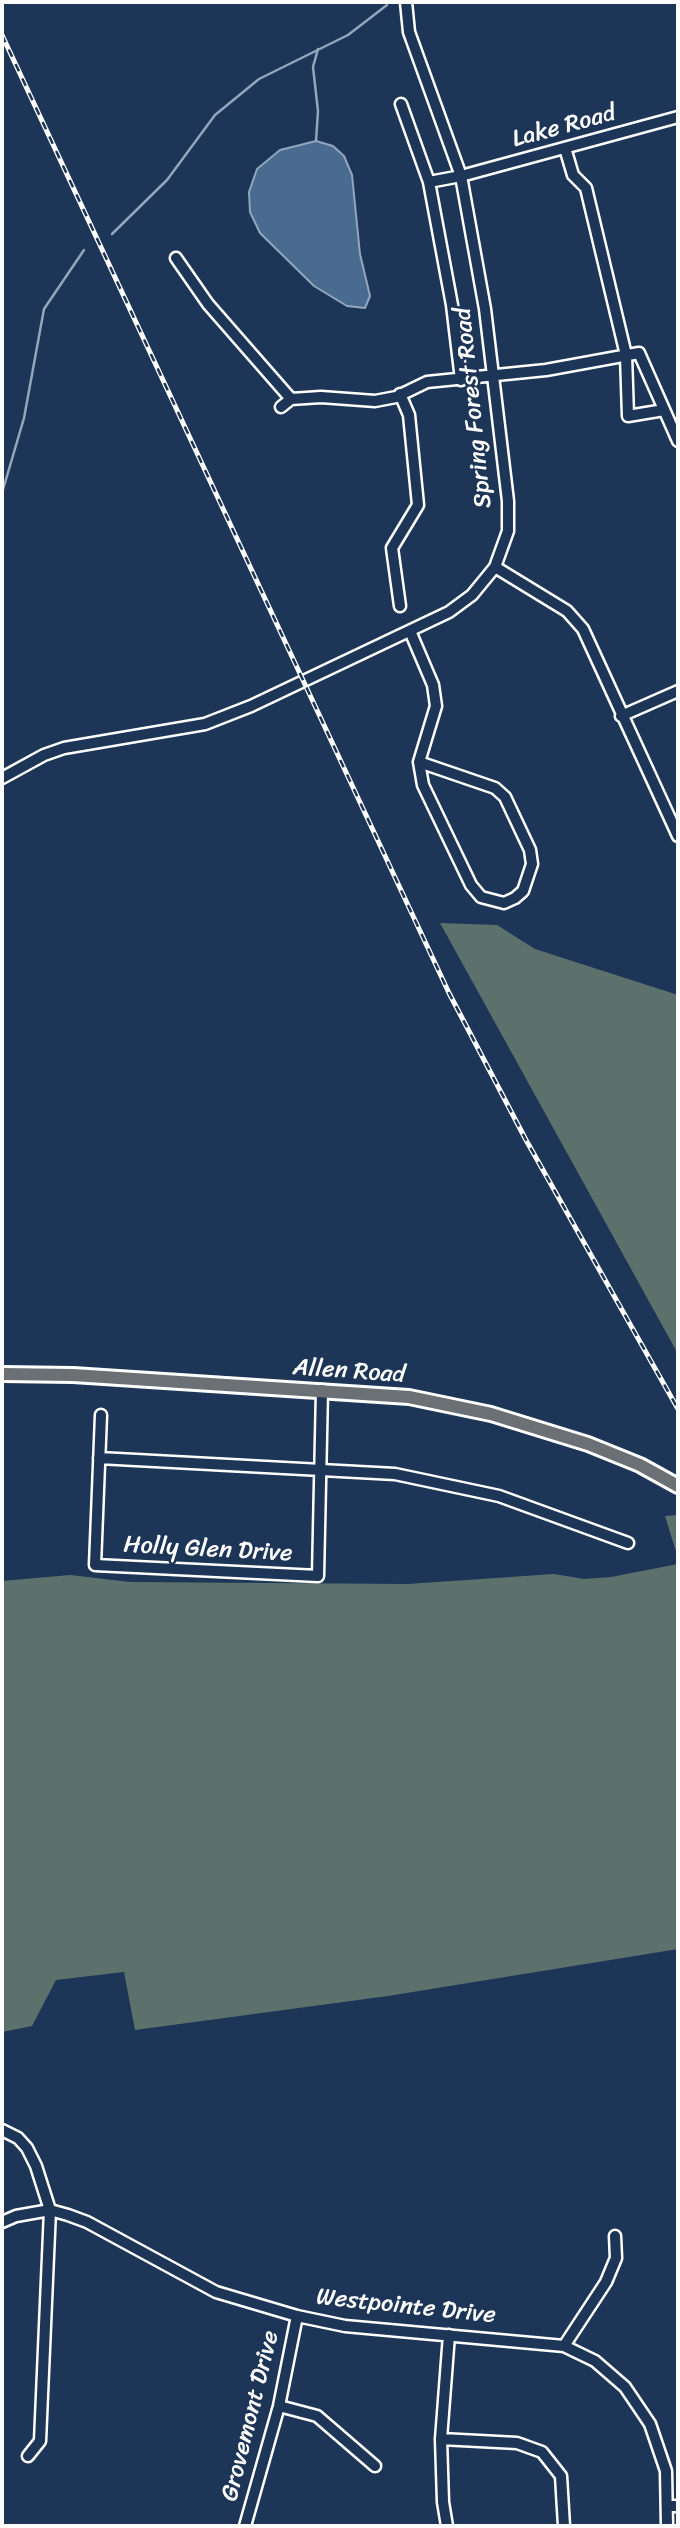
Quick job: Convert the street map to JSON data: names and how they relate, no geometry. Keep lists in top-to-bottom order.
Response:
{
  "streets": {
    "main road": ["Allen Road"],
    "street": [
      "Lake Road",
      "Spring Forest Road",
      "Holly Glen Drive",
      "Westpointe Drive",
      "Grovemont Drive"
    ]
  },
  "crossings": [
    ["Lake Road", "Spring Forest Road"],
    ["Allen Road", "Holly Glen Drive"],
    ["Westpointe Drive", "Grovemont Drive"]
  ]
}
